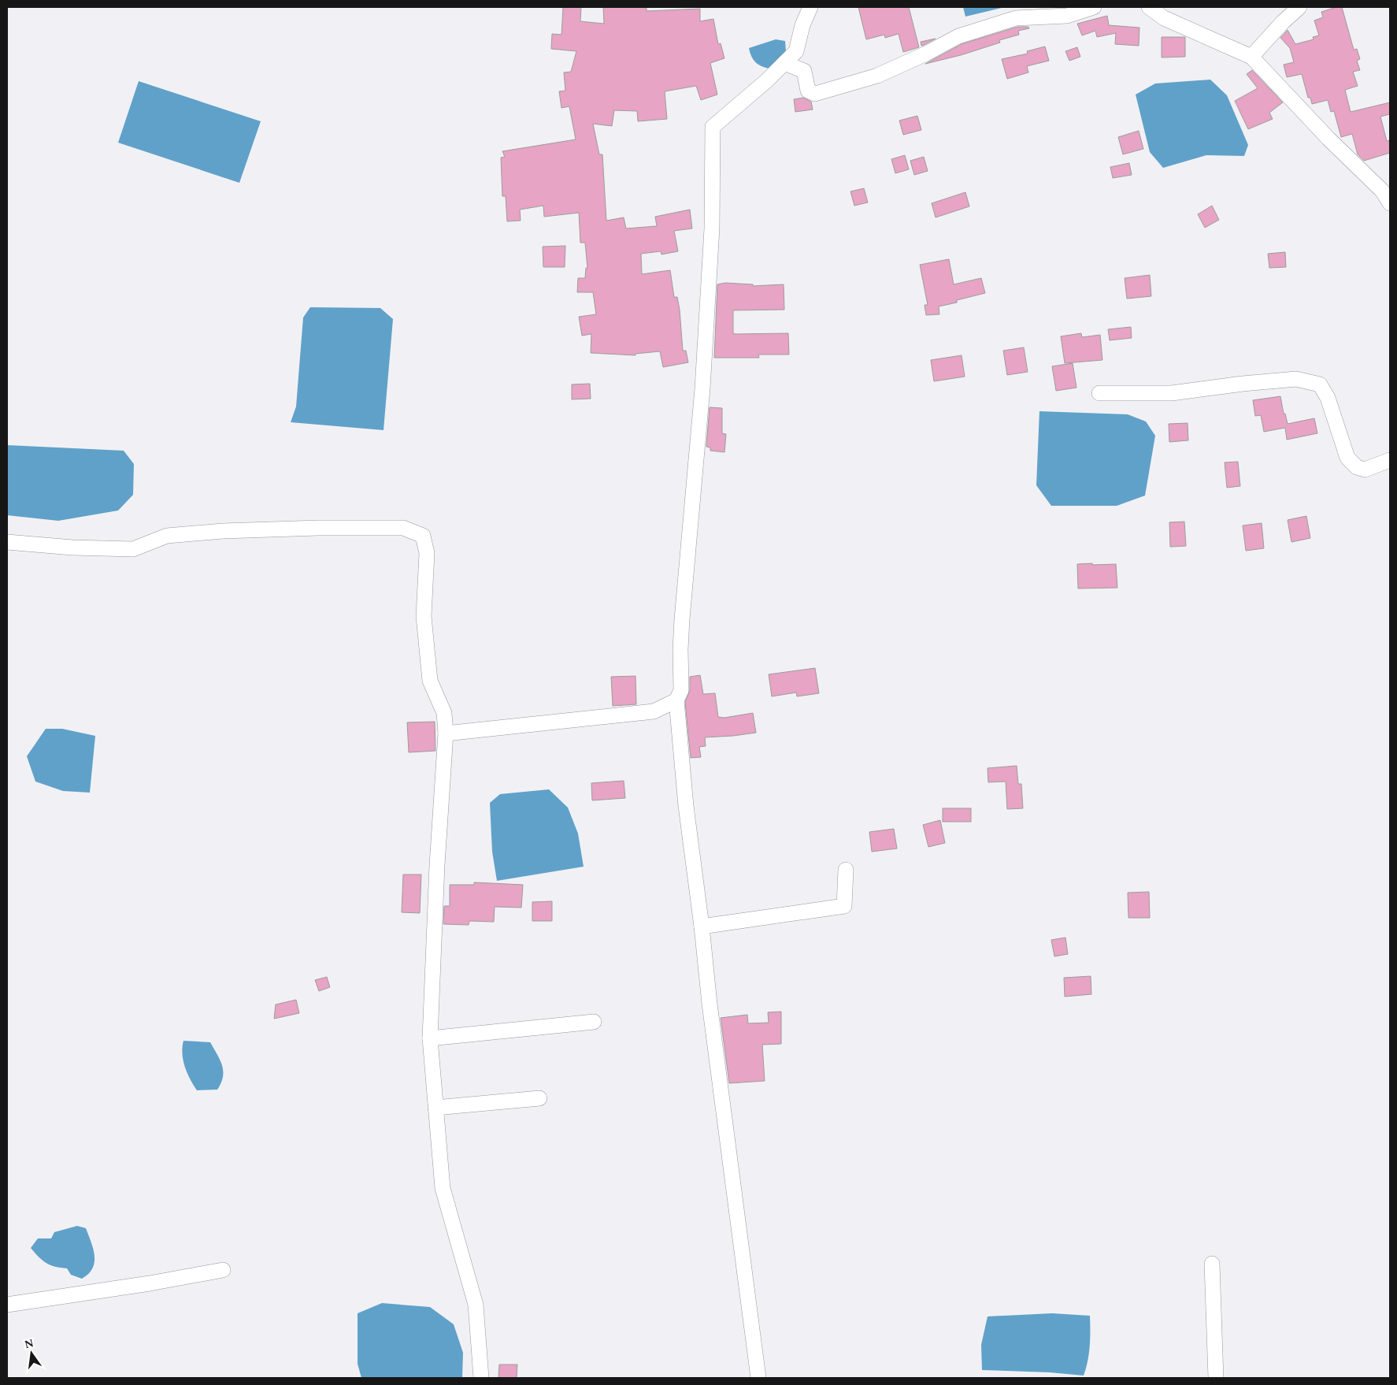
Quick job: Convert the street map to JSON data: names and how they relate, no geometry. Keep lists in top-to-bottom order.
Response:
{
  "north": "top"
}
